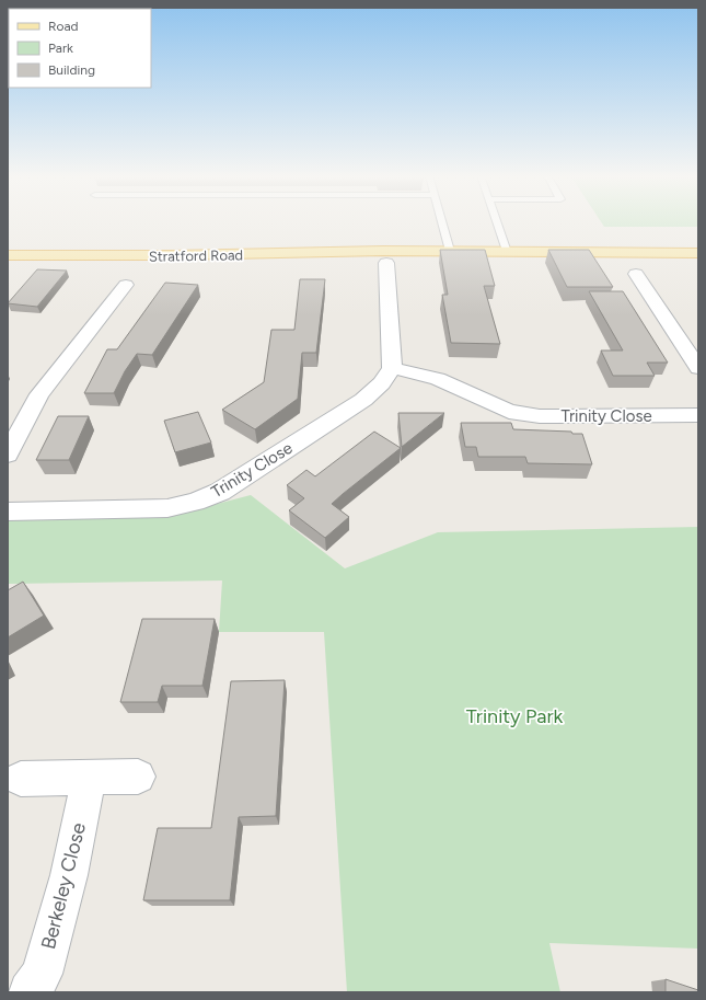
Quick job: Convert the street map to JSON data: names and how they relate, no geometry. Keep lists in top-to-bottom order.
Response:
{
  "streets": {
    "main road": ["Stratford Road"],
    "street": ["Trinity Close", "Berkeley Close"]
  },
  "parks": ["Trinity Park"],
  "legend": ["Road", "Park", "Building"]
}
